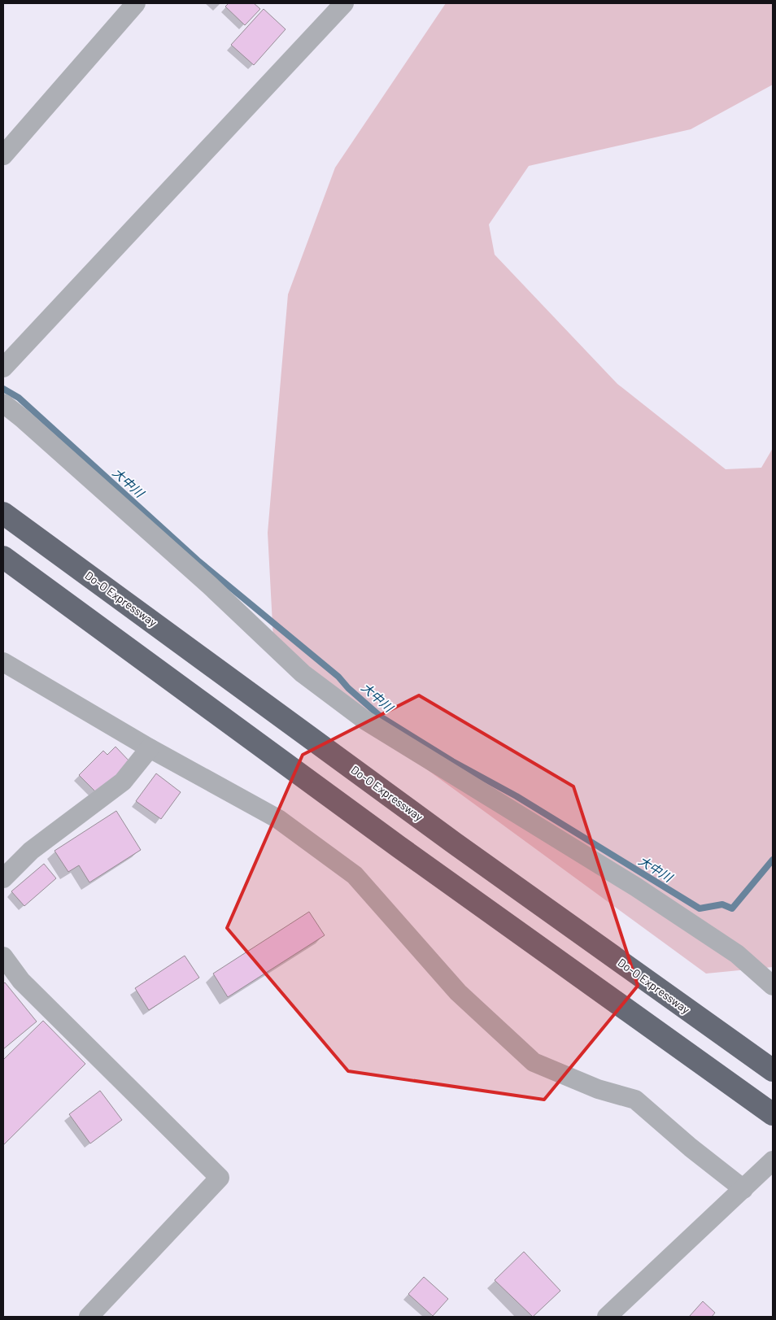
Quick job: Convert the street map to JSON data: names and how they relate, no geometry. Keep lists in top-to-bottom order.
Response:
{
  "streets": {
    "highway": ["Do-O Expressway"]
  },
  "water": ["大中川"]
}
